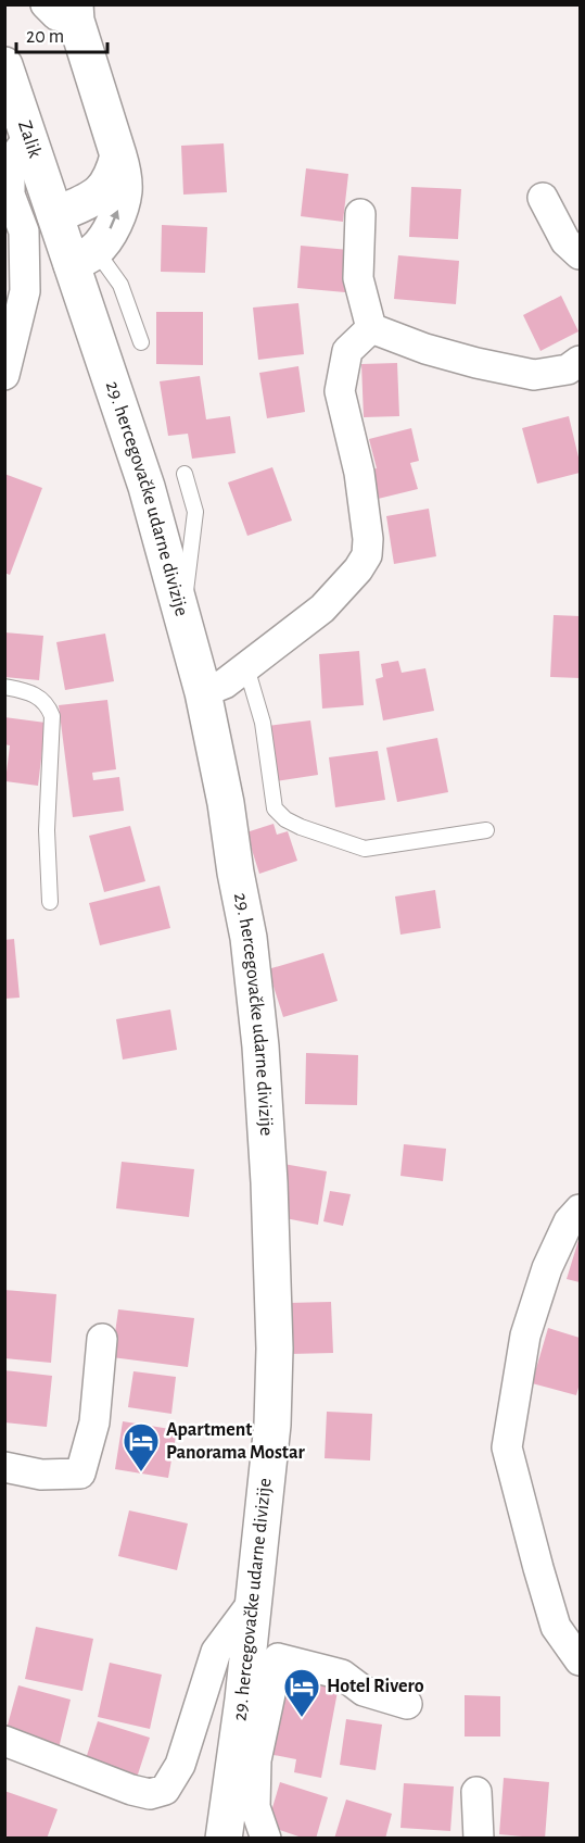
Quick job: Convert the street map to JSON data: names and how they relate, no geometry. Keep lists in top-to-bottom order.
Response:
{
  "streets": {
    "main road": ["Zalik", "29. hercegovačke udarne divizije"]
  },
  "crossings": [
    ["Zalik", "29. hercegovačke udarne divizije"]
  ],
  "places": {
    "hotel": ["Apartment Panorama Mostar", "Hotel Rivero"]
  },
  "scale_bar": "20 m"
}
